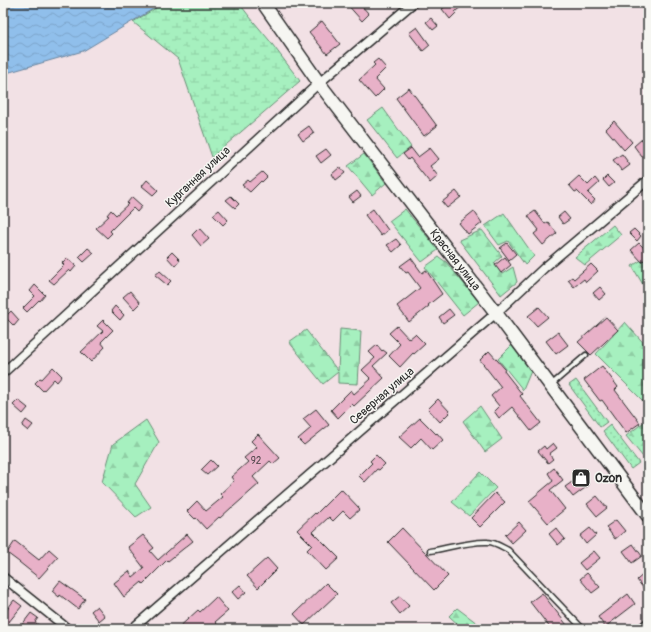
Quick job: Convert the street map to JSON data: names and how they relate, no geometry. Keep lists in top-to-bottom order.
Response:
{
  "streets": {
    "street": ["Курганная улица", "Красная улица", "Северная улица"]
  },
  "crossings": [
    ["Курганная улица", "Красная улица"],
    ["Красная улица", "Северная улица"]
  ],
  "places": {
    "shop": ["Ozon"]
  },
  "house_numbers": ["92"]
}
